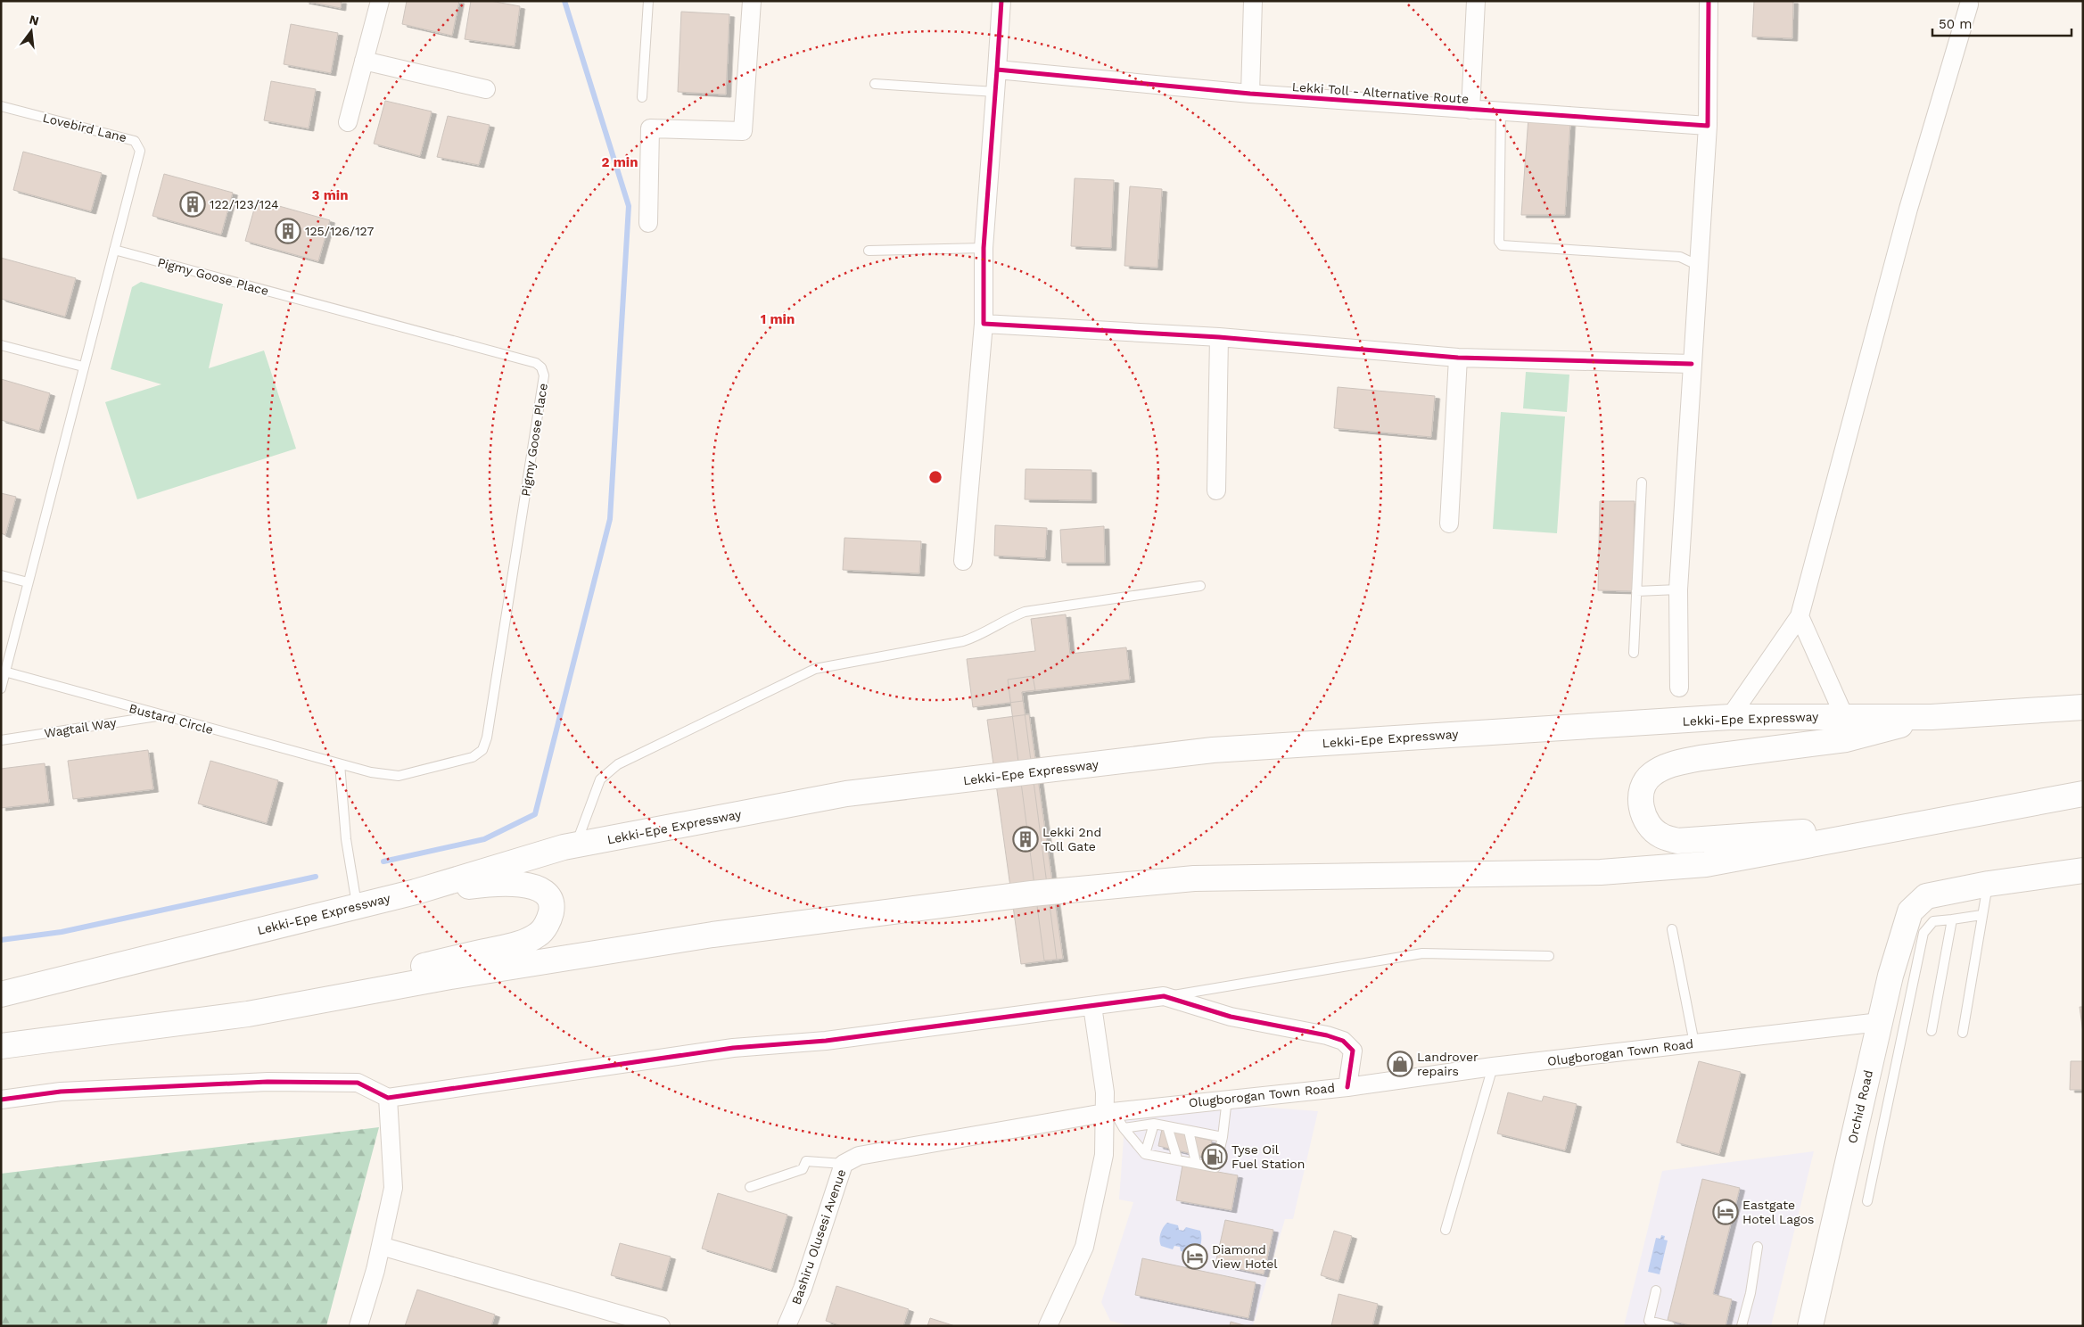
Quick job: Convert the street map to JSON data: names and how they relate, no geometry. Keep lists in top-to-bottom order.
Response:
{
  "streets": {
    "main road": ["Lekki-Epe Expressway", "Orchid Road"],
    "street": ["Lekki Toll - Alternative Route", "Olugborogan Town Road", "Bashiru Olusesi Avenue"],
    "lane": [
      "Lovebird Lane",
      "Pigmy Goose Place",
      "Bustard Circle",
      "Wagtail Way"
    ]
  },
  "crossings": [
    ["Lovebird Lane", "Pigmy Goose Place"],
    ["Pigmy Goose Place", "Bustard Circle"],
    ["Bustard Circle", "Wagtail Way"],
    ["Olugborogan Town Road", "Orchid Road"],
    ["Olugborogan Town Road", "Bashiru Olusesi Avenue"]
  ],
  "places": {
    "building": ["122/123/124", "125/126/127", "Lekki 2nd Toll Gate"],
    "shop": ["Landrover repairs"],
    "fuel station": ["Tyse Oil Fuel Station"],
    "hotel": ["Eastgate Hotel Lagos", "Diamond View Hotel"]
  },
  "scale_bar": "50 m",
  "north": "top",
  "rings": ["2 min", "3 min", "1 min"]
}
